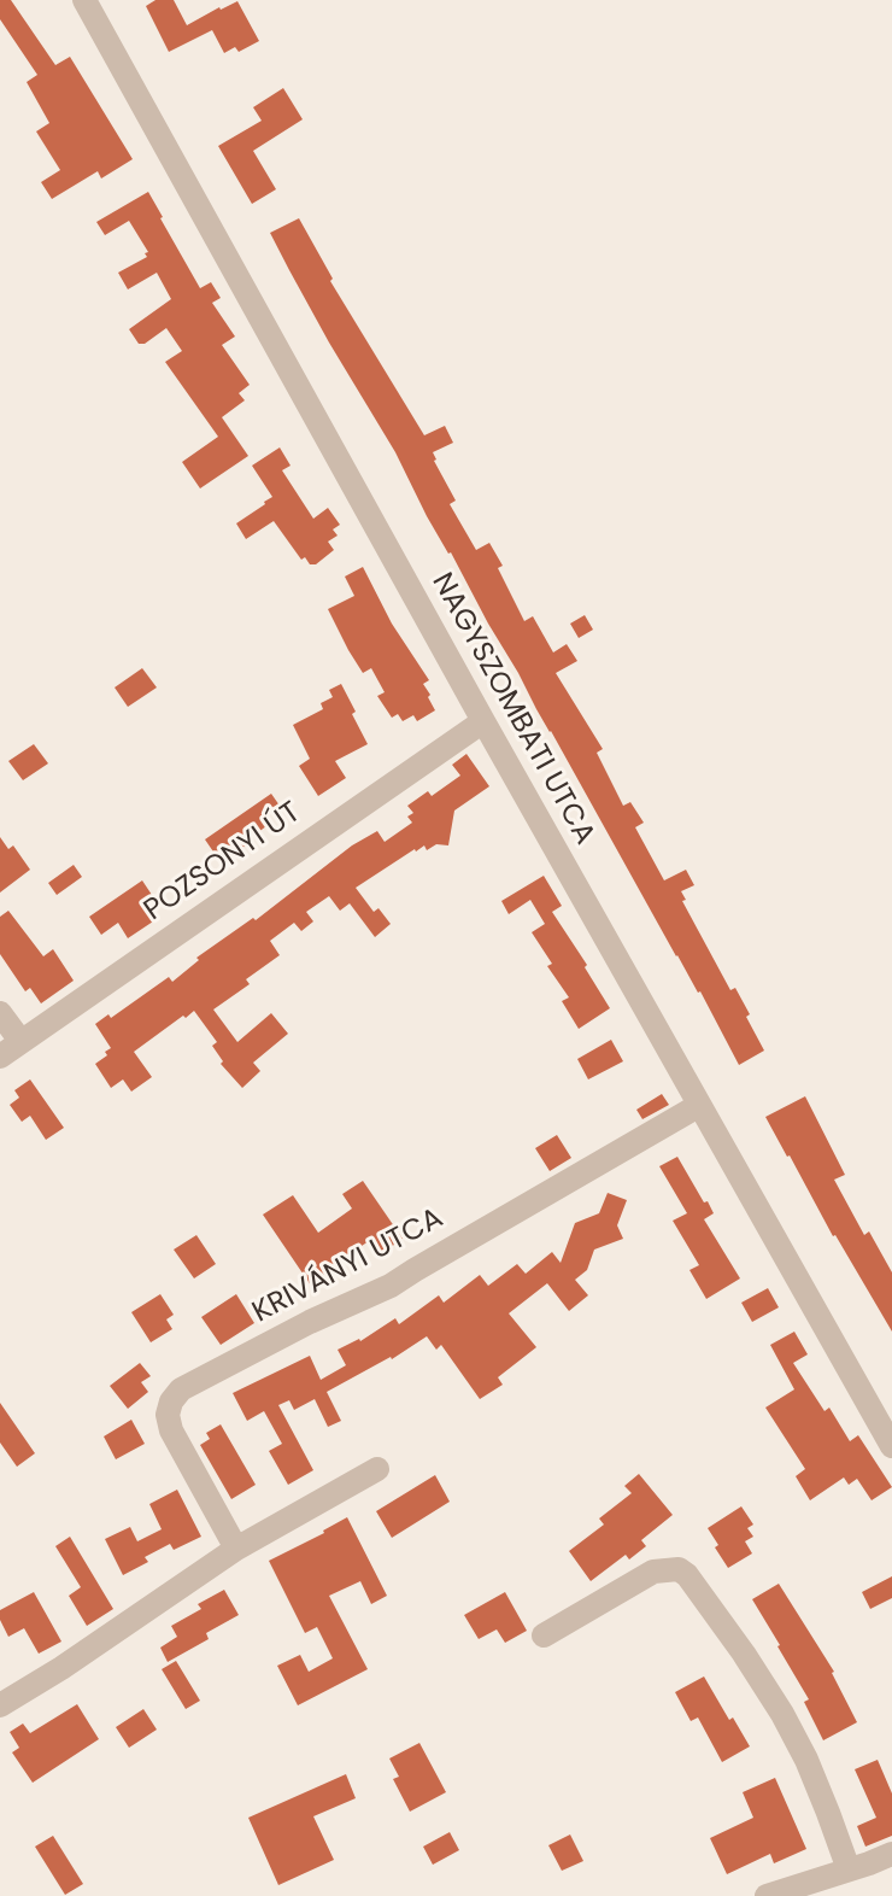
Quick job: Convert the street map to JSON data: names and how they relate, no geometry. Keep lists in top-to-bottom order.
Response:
{
  "streets": {
    "street": ["NAGYSZOMBATI UTCA", "POZSONYI ÚT", "KRIVÁNYI UTCA"]
  },
  "crossings": [
    ["NAGYSZOMBATI UTCA", "POZSONYI ÚT"],
    ["NAGYSZOMBATI UTCA", "KRIVÁNYI UTCA"]
  ]
}
